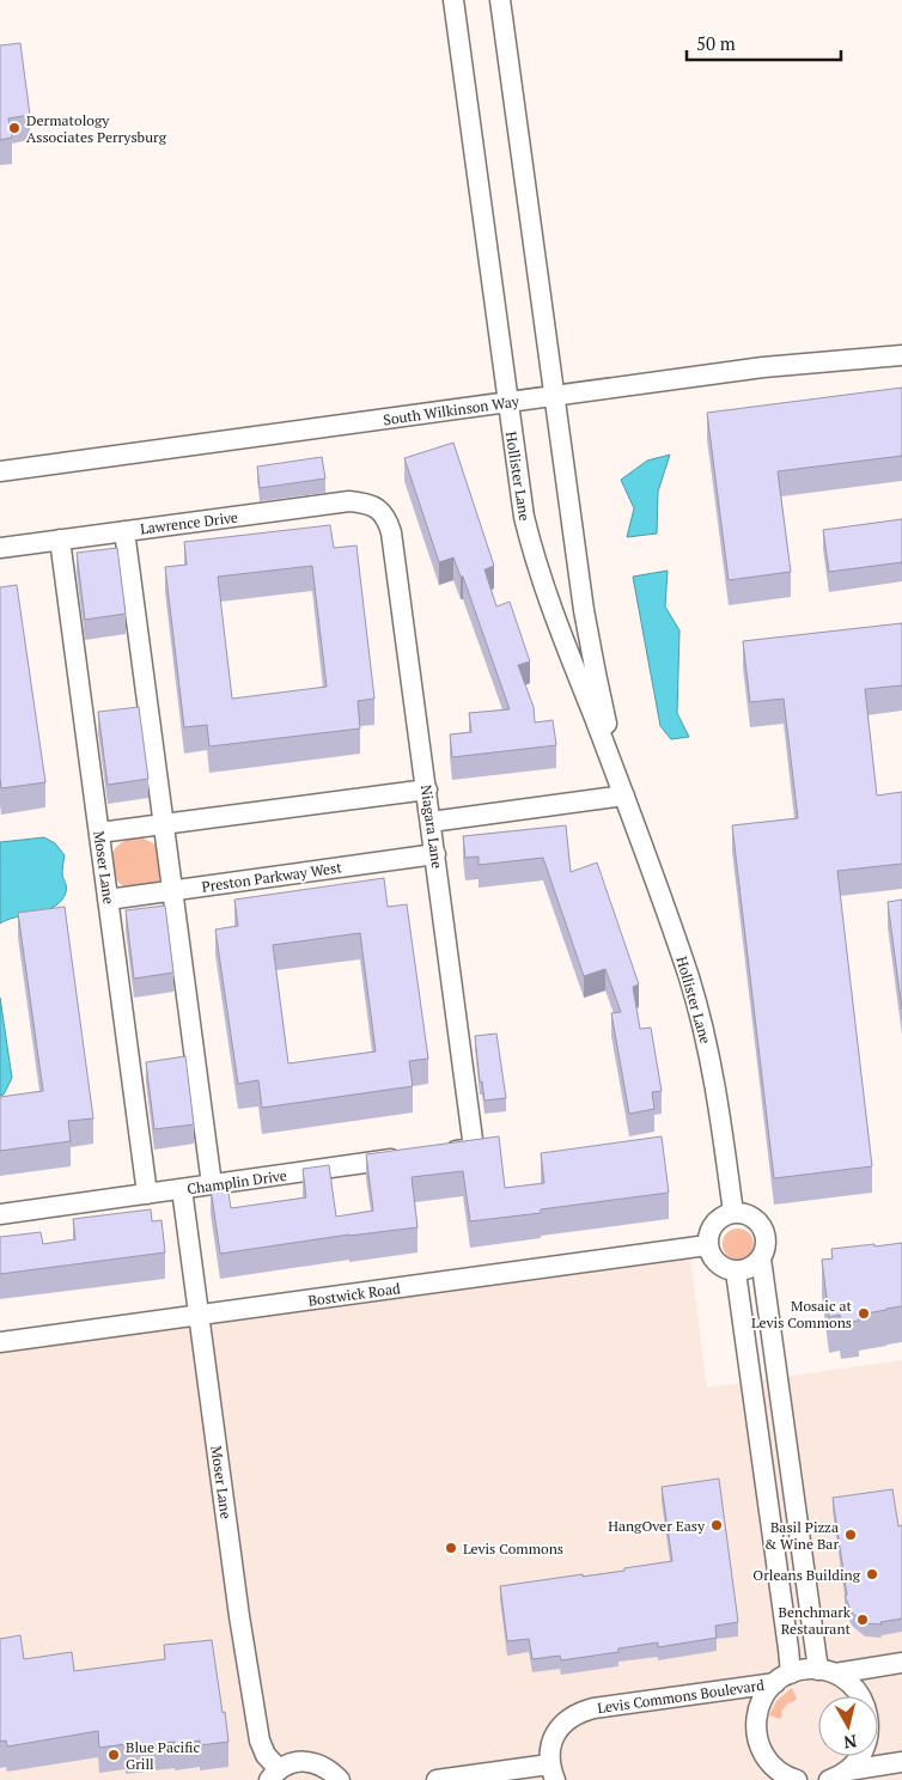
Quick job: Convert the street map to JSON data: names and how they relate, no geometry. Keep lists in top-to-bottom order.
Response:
{
  "streets": {
    "street": [
      "South Wilkinson Way",
      "Hollister Lane",
      "Lawrence Drive",
      "Niagara Lane",
      "Moser Lane",
      "Preston Parkway West",
      "Champlin Drive",
      "Bostwick Road",
      "Levis Commons Boulevard"
    ]
  },
  "crossings": [
    ["South Wilkinson Way", "Hollister Lane"],
    ["Hollister Lane", "Bostwick Road"],
    ["Lawrence Drive", "Niagara Lane"],
    ["Lawrence Drive", "Moser Lane"],
    ["Niagara Lane", "Preston Parkway West"],
    ["Moser Lane", "Preston Parkway West"],
    ["Moser Lane", "Champlin Drive"],
    ["Moser Lane", "Bostwick Road"]
  ],
  "places": [
    "Dermatology Associates Perrysburg",
    "Mosaic at Levis Commons",
    "HangOver Easy",
    "Basil Pizza & Wine Bar",
    "Levis Commons",
    "Orleans Building",
    "Benchmark Restaurant",
    "Blue Pacific Grill"
  ],
  "scale_bar": "50 m",
  "north": "bottom"
}
